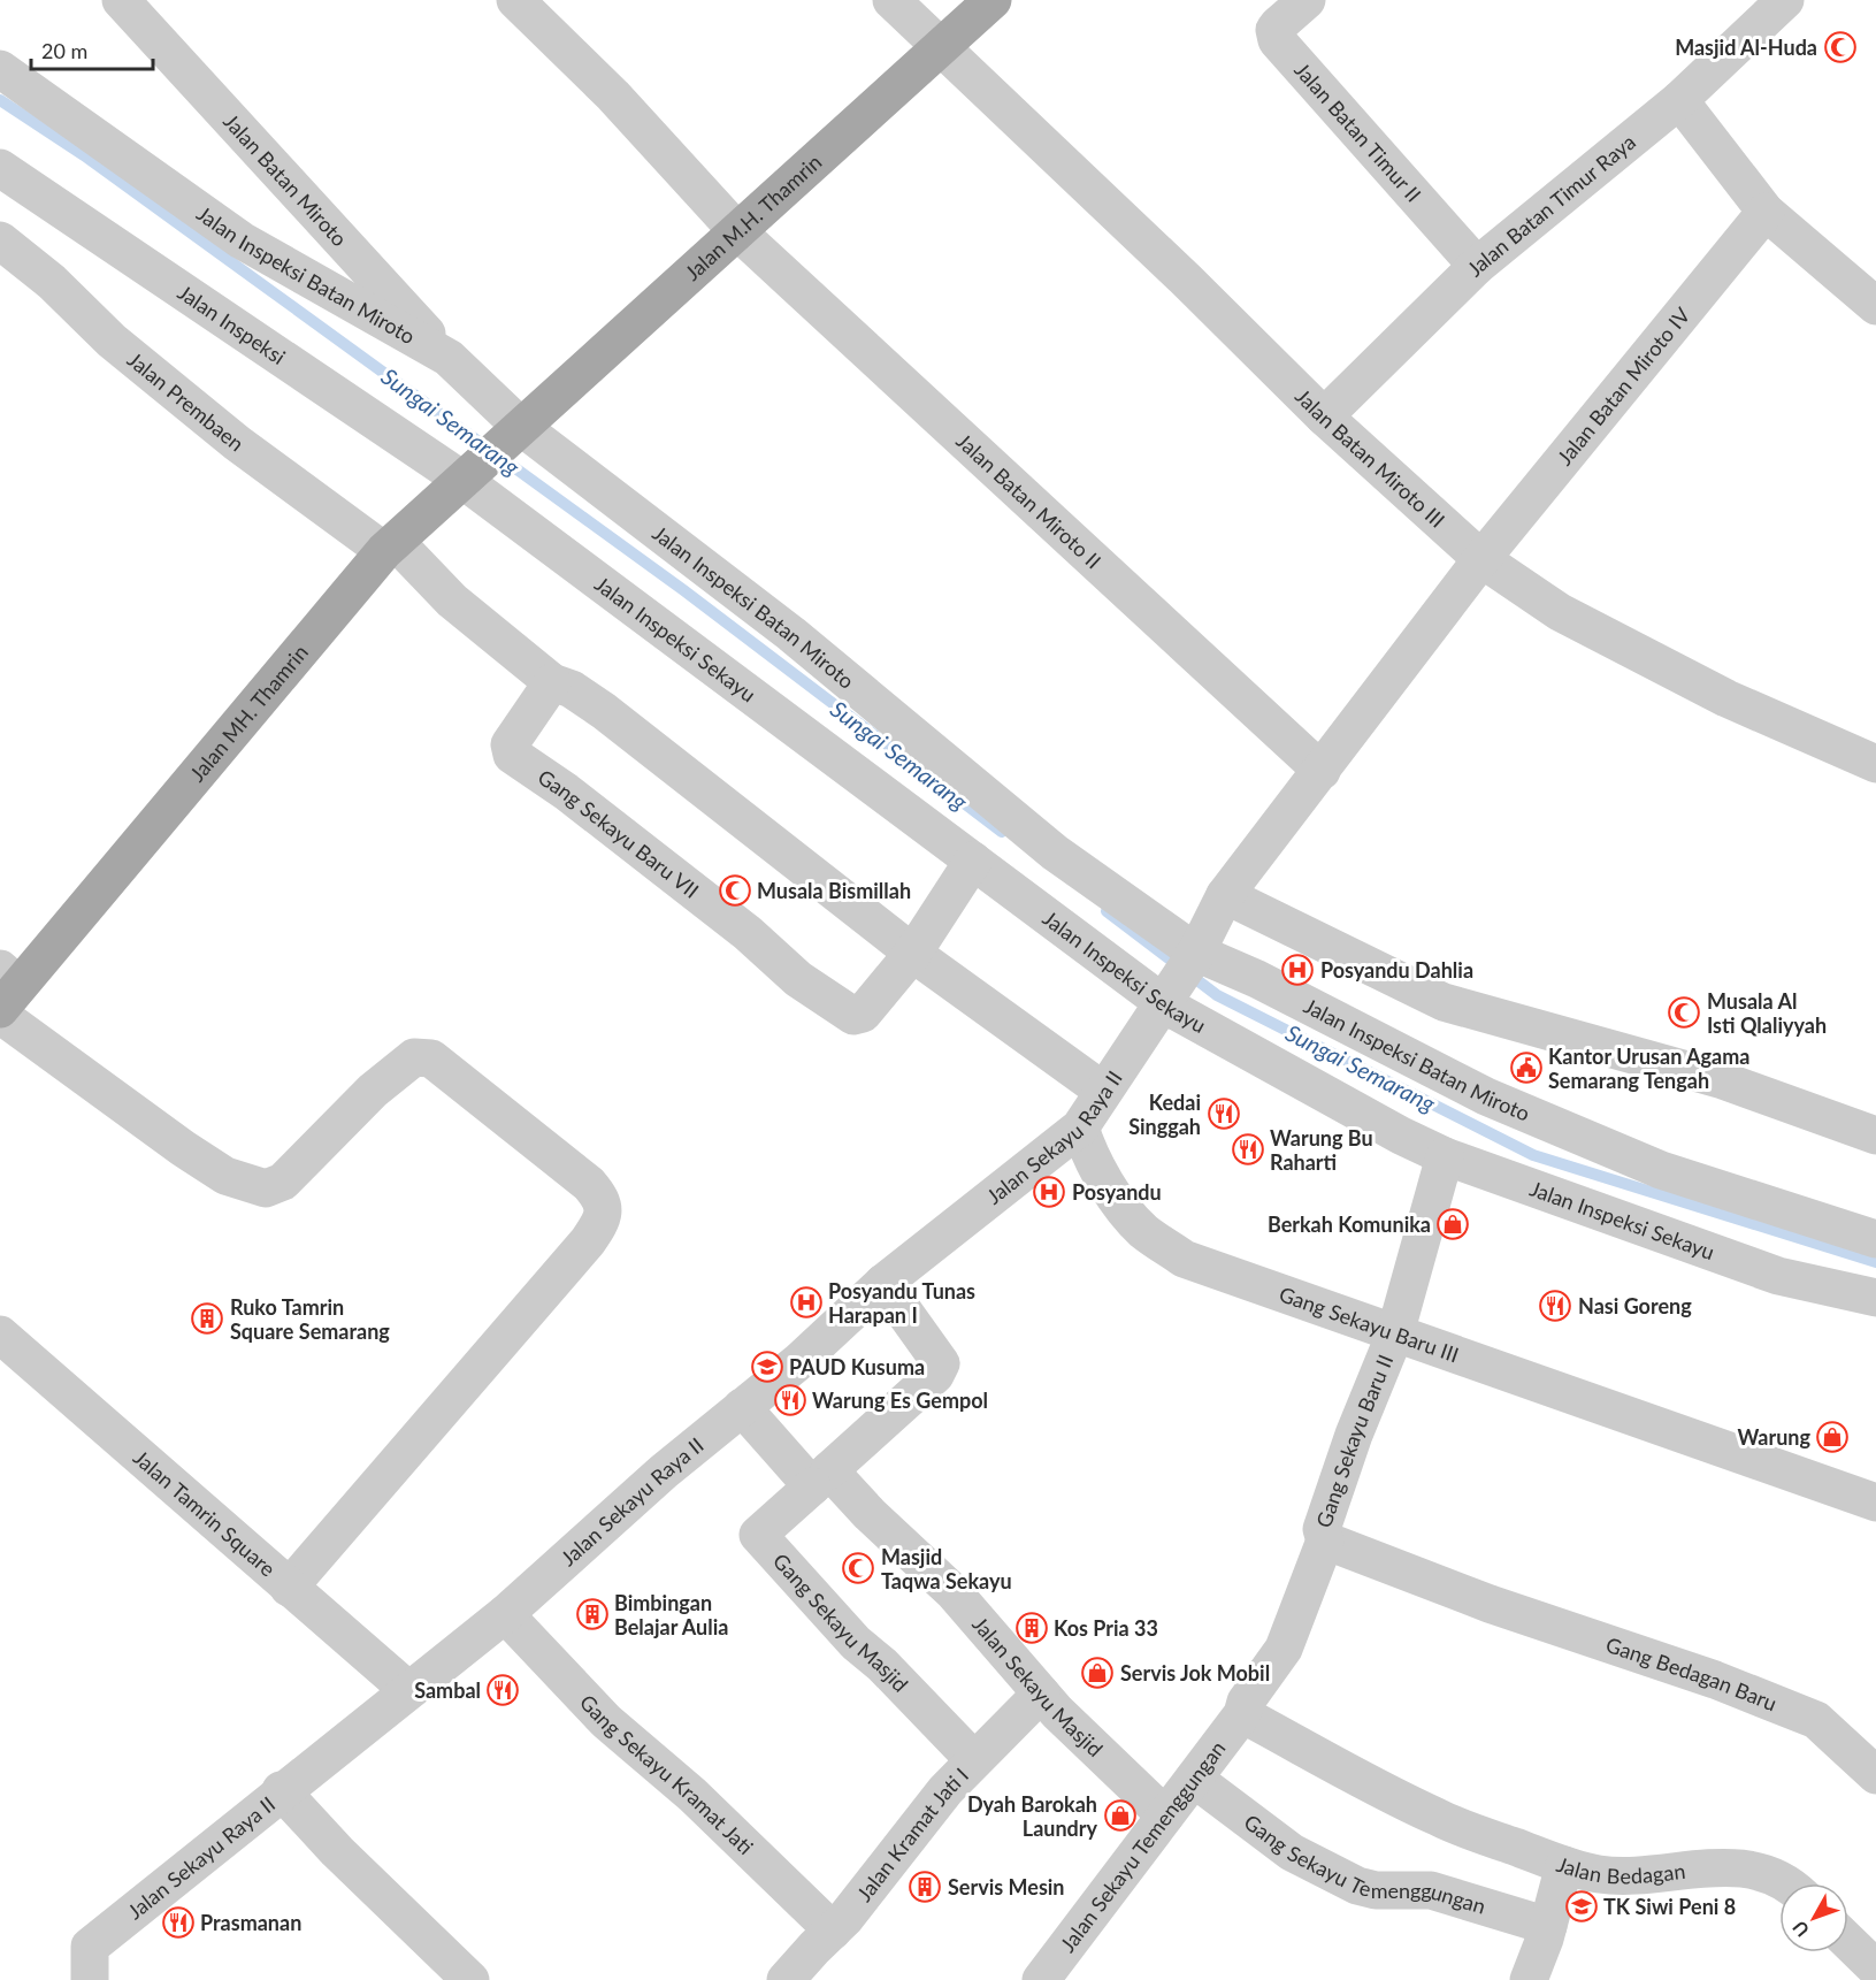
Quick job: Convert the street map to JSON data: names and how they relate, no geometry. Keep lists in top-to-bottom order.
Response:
{
  "streets": {
    "main road": ["Jalan M.H. Thamrin", "Jalan MH. Thamrin"],
    "street": [
      "Jalan Batan Timur II",
      "Jalan Batan Miroto",
      "Jalan Batan Timur Raya",
      "Jalan Inspeksi Batan Miroto",
      "Jalan Inspeksi",
      "Jalan Batan Miroto IV",
      "Jalan Prembaen",
      "Jalan Batan Miroto III",
      "Jalan Batan Miroto II",
      "Jalan Inspeksi Sekayu",
      "Gang Sekayu Baru VII",
      "Jalan Sekayu Raya II",
      "Gang Sekayu Baru III",
      "Gang Sekayu Baru II",
      "Jalan Tamrin Square",
      "Gang Sekayu Masjid",
      "Gang Bedagan Baru",
      "Jalan Sekayu Masjid",
      "Gang Sekayu Kramat Jati",
      "Jalan Kramat Jati I",
      "Jalan Sekayu Temenggungan",
      "Gang Sekayu Temenggungan",
      "Jalan Bedagan"
    ]
  },
  "crossings": [
    ["Jalan Batan Timur II", "Jalan Batan Timur Raya"],
    ["Jalan Batan Miroto", "Jalan Inspeksi Batan Miroto"],
    ["Jalan Batan Timur Raya", "Jalan Batan Miroto III"],
    ["Jalan M.H. Thamrin", "Jalan Inspeksi Batan Miroto"],
    ["Jalan M.H. Thamrin", "Jalan Batan Miroto III"],
    ["Jalan M.H. Thamrin", "Jalan Batan Miroto II"],
    ["Jalan M.H. Thamrin", "Jalan MH. Thamrin"],
    ["Jalan Inspeksi Batan Miroto", "Jalan Inspeksi Sekayu"],
    ["Jalan Inspeksi Batan Miroto", "Jalan MH. Thamrin"],
    ["Jalan Inspeksi Batan Miroto", "Jalan Sekayu Raya II"],
    ["Jalan Inspeksi", "Jalan Inspeksi Sekayu"],
    ["Jalan Inspeksi", "Jalan MH. Thamrin"],
    ["Jalan Batan Miroto IV", "Jalan Batan Miroto III"],
    ["Jalan Prembaen", "Jalan MH. Thamrin"],
    ["Jalan Inspeksi Sekayu", "Jalan MH. Thamrin"],
    ["Jalan Inspeksi Sekayu", "Gang Sekayu Baru VII"],
    ["Jalan Inspeksi Sekayu", "Jalan Sekayu Raya II"],
    ["Jalan Inspeksi Sekayu", "Gang Sekayu Baru II"],
    ["Jalan Sekayu Raya II", "Gang Sekayu Baru III"],
    ["Jalan Sekayu Raya II", "Jalan Tamrin Square"],
    ["Jalan Sekayu Raya II", "Gang Sekayu Masjid"],
    ["Jalan Sekayu Raya II", "Jalan Sekayu Masjid"],
    ["Jalan Sekayu Raya II", "Gang Sekayu Kramat Jati"],
    ["Gang Sekayu Baru III", "Gang Sekayu Baru II"],
    ["Gang Sekayu Baru II", "Gang Bedagan Baru"],
    ["Gang Sekayu Baru II", "Jalan Sekayu Temenggungan"],
    ["Gang Sekayu Masjid", "Jalan Sekayu Masjid"],
    ["Gang Sekayu Masjid", "Jalan Kramat Jati I"],
    ["Jalan Sekayu Masjid", "Jalan Kramat Jati I"],
    ["Jalan Sekayu Masjid", "Jalan Sekayu Temenggungan"],
    ["Gang Sekayu Kramat Jati", "Jalan Kramat Jati I"],
    ["Jalan Sekayu Temenggungan", "Gang Sekayu Temenggungan"],
    ["Jalan Sekayu Temenggungan", "Jalan Bedagan"]
  ],
  "water": ["Sungai Semarang"],
  "places": {
    "mosque": [
      "Masjid Al-Huda",
      "Musala Bismillah",
      "Musala Al Isti Qlaliyyah",
      "Masjid Taqwa Sekayu"
    ],
    "hospital": ["Posyandu Dahlia", "Posyandu", "Posyandu Tunas Harapan I"],
    "public building": ["Kantor Urusan Agama Semarang Tengah"],
    "restaurant": [
      "Kedai Singgah",
      "Warung Bu Raharti",
      "Nasi Goreng",
      "Warung Es Gempol",
      "Sambal",
      "Prasmanan"
    ],
    "shop": [
      "Berkah Komunika",
      "Warung",
      "Servis Jok Mobil",
      "Dyah Barokah Laundry"
    ],
    "building": [
      "Ruko Tamrin Square Semarang",
      "Bimbingan Belajar Aulia",
      "Kos Pria 33",
      "Servis Mesin"
    ],
    "school or university": ["PAUD Kusuma", "TK Siwi Peni 8"]
  },
  "scale_bar": "20 m",
  "north": "bottom left"
}
